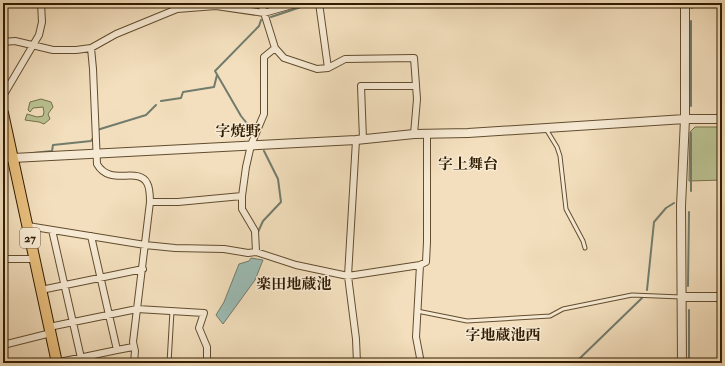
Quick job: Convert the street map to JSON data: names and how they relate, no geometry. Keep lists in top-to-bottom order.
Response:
{
  "streets": {
    "main road": ["27"]
  },
  "districts": [
    "字焼野",
    "字上舞台",
    "楽田地蔵池",
    "字地蔵池西"
  ]
}
